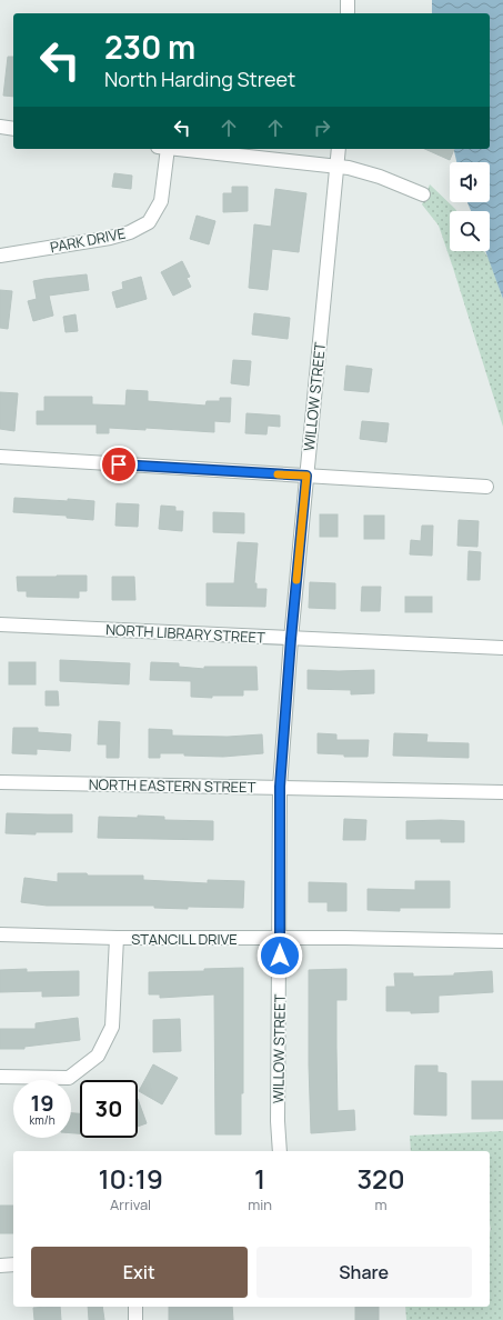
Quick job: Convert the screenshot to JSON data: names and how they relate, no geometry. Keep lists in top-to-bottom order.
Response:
{
  "streets": {
    "street": [
      "PARK DRIVE",
      "WILLOW STREET",
      "NORTH LIBRARY STREET",
      "NORTH EASTERN STREET",
      "STANCILL DRIVE"
    ]
  },
  "crossings": [
    ["WILLOW STREET", "NORTH LIBRARY STREET"],
    ["WILLOW STREET", "NORTH EASTERN STREET"],
    ["WILLOW STREET", "STANCILL DRIVE"]
  ],
  "page": {
    "turn": ["230 m", "North Harding Street"],
    "speed": "19 km/h",
    "limit": "30",
    "eta": [
      "10:19",
      "Arrival",
      "1",
      "min",
      "320",
      "m"
    ],
    "buttons": ["Exit", "Share"]
  }
}
